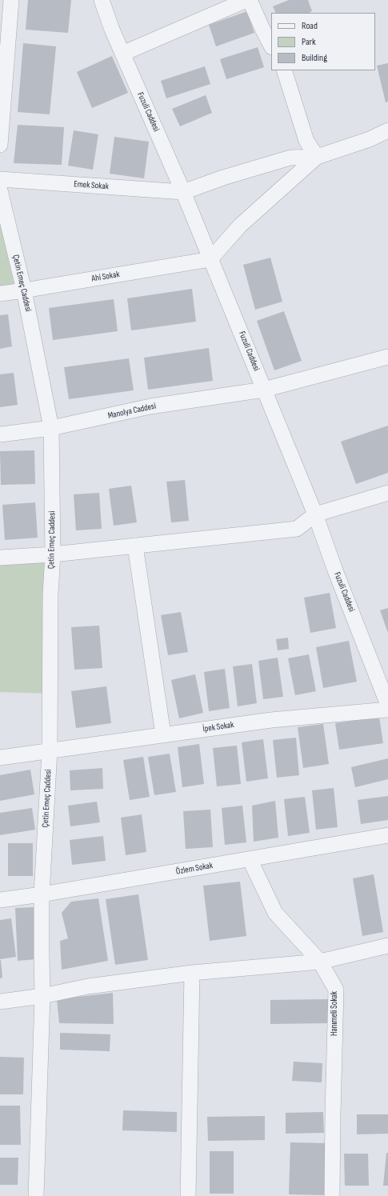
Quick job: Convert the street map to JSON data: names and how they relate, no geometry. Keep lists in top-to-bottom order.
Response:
{
  "streets": {
    "street": [
      "Fuzuli Caddesi",
      "Emek Sokak",
      "Ahi Sokak",
      "Çetin Emeç Caddesi",
      "Manolya Caddesi",
      "İpek Sokak",
      "Özlem Sokak",
      "Hanımeli Sokak"
    ]
  },
  "crossings": [
    ["Fuzuli Caddesi", "Emek Sokak"],
    ["Fuzuli Caddesi", "Ahi Sokak"],
    ["Fuzuli Caddesi", "Manolya Caddesi"],
    ["Ahi Sokak", "Çetin Emeç Caddesi"],
    ["Çetin Emeç Caddesi", "Manolya Caddesi"],
    ["Çetin Emeç Caddesi", "İpek Sokak"],
    ["Çetin Emeç Caddesi", "Özlem Sokak"],
    ["Özlem Sokak", "Hanımeli Sokak"]
  ],
  "legend": ["Road", "Park", "Building"]
}
